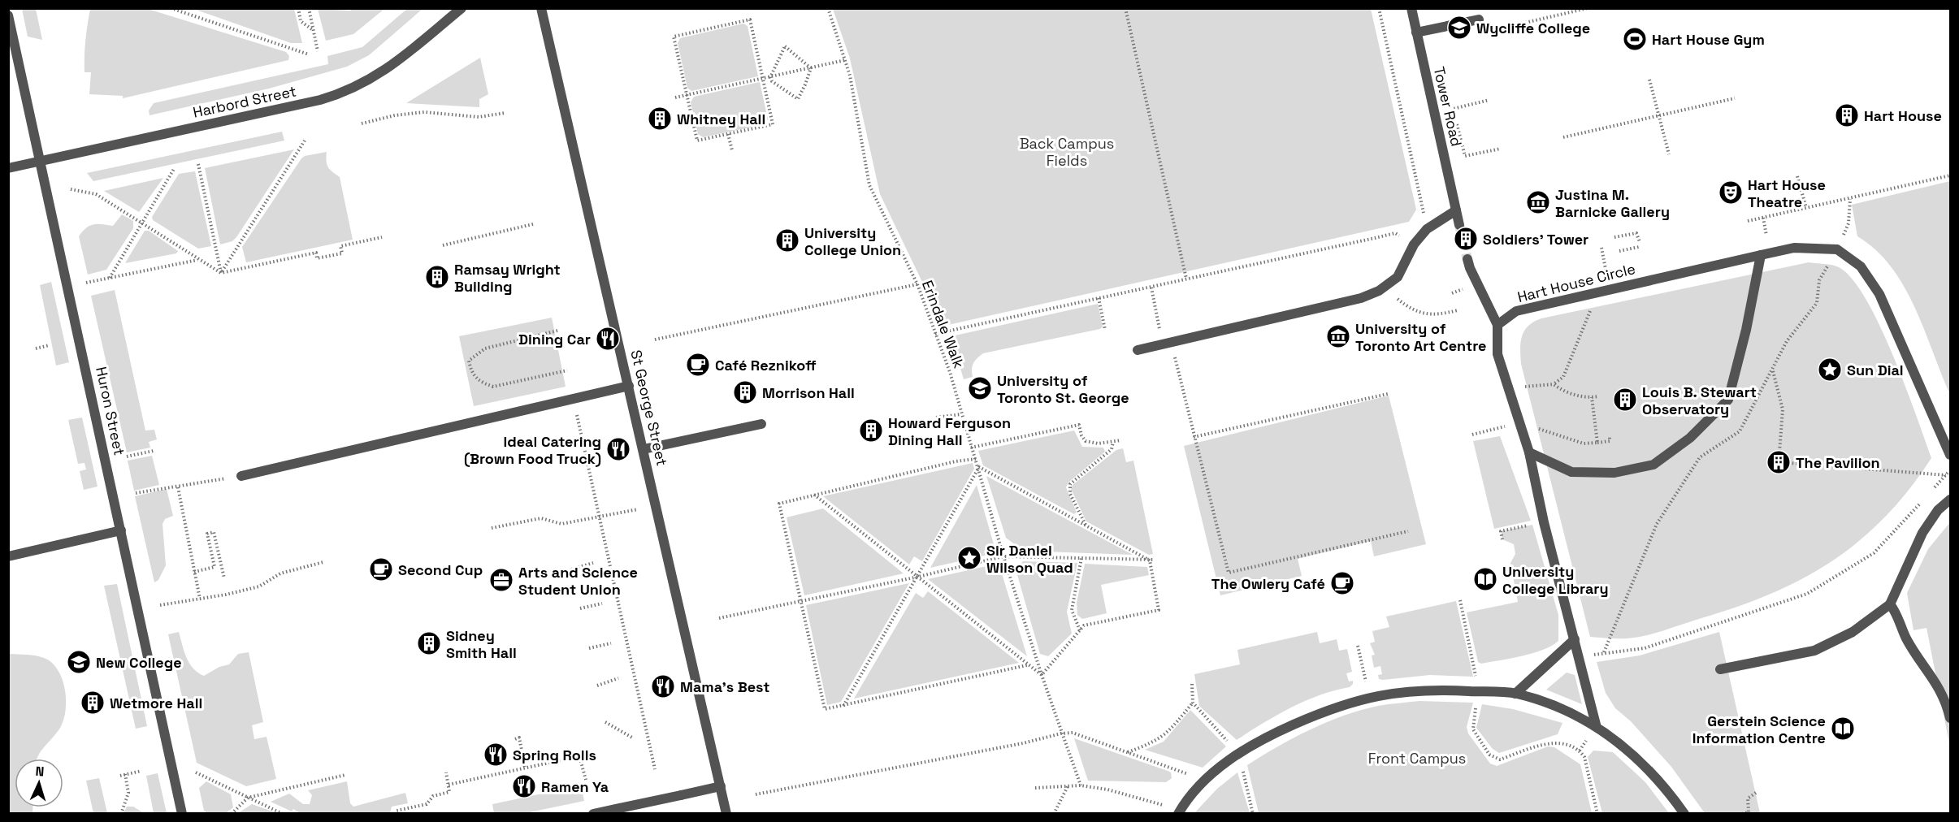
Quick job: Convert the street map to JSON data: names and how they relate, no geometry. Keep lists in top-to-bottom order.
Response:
{
  "streets": {
    "street": [
      "Harbord Street",
      "Tower Road",
      "Hart House Circle",
      "St George Street",
      "Huron Street"
    ],
    "path": ["Erindale Walk"]
  },
  "crossings": [
    ["Harbord Street", "Huron Street"]
  ],
  "parks": ["Back Campus Fields", "Front Campus"],
  "places": {
    "school or university": ["Wycliffe College", "University of Toronto St. George", "New College"],
    "sports": ["Hart House Gym"],
    "building": [
      "Hart House",
      "Whitney Hall",
      "Soldiers' Tower",
      "University College Union",
      "Ramsay Wright Building",
      "Morrison Hall",
      "Louis B. Stewart Observatory",
      "Howard Ferguson Dining Hall",
      "The Pavilion",
      "Sidney Smith Hall",
      "Wetmore Hall"
    ],
    "theatre": ["Hart House Theatre"],
    "museum": ["Justina M. Barnicke Gallery", "University of Toronto Art Centre"],
    "restaurant": [
      "Dining Car",
      "Ideal Catering (Brown Food Truck)",
      "Mama's Best",
      "Spring Rolls",
      "Ramen Ya"
    ],
    "cafe": ["Café Reznikoff", "Second Cup", "The Owlery Café"],
    "place": ["Sun Dial", "Sir Daniel Wilson Quad"],
    "library": ["University College Library", "Gerstein Science Information Centre"],
    "office": ["Arts and Science Student Union"]
  },
  "north": "top"
}
